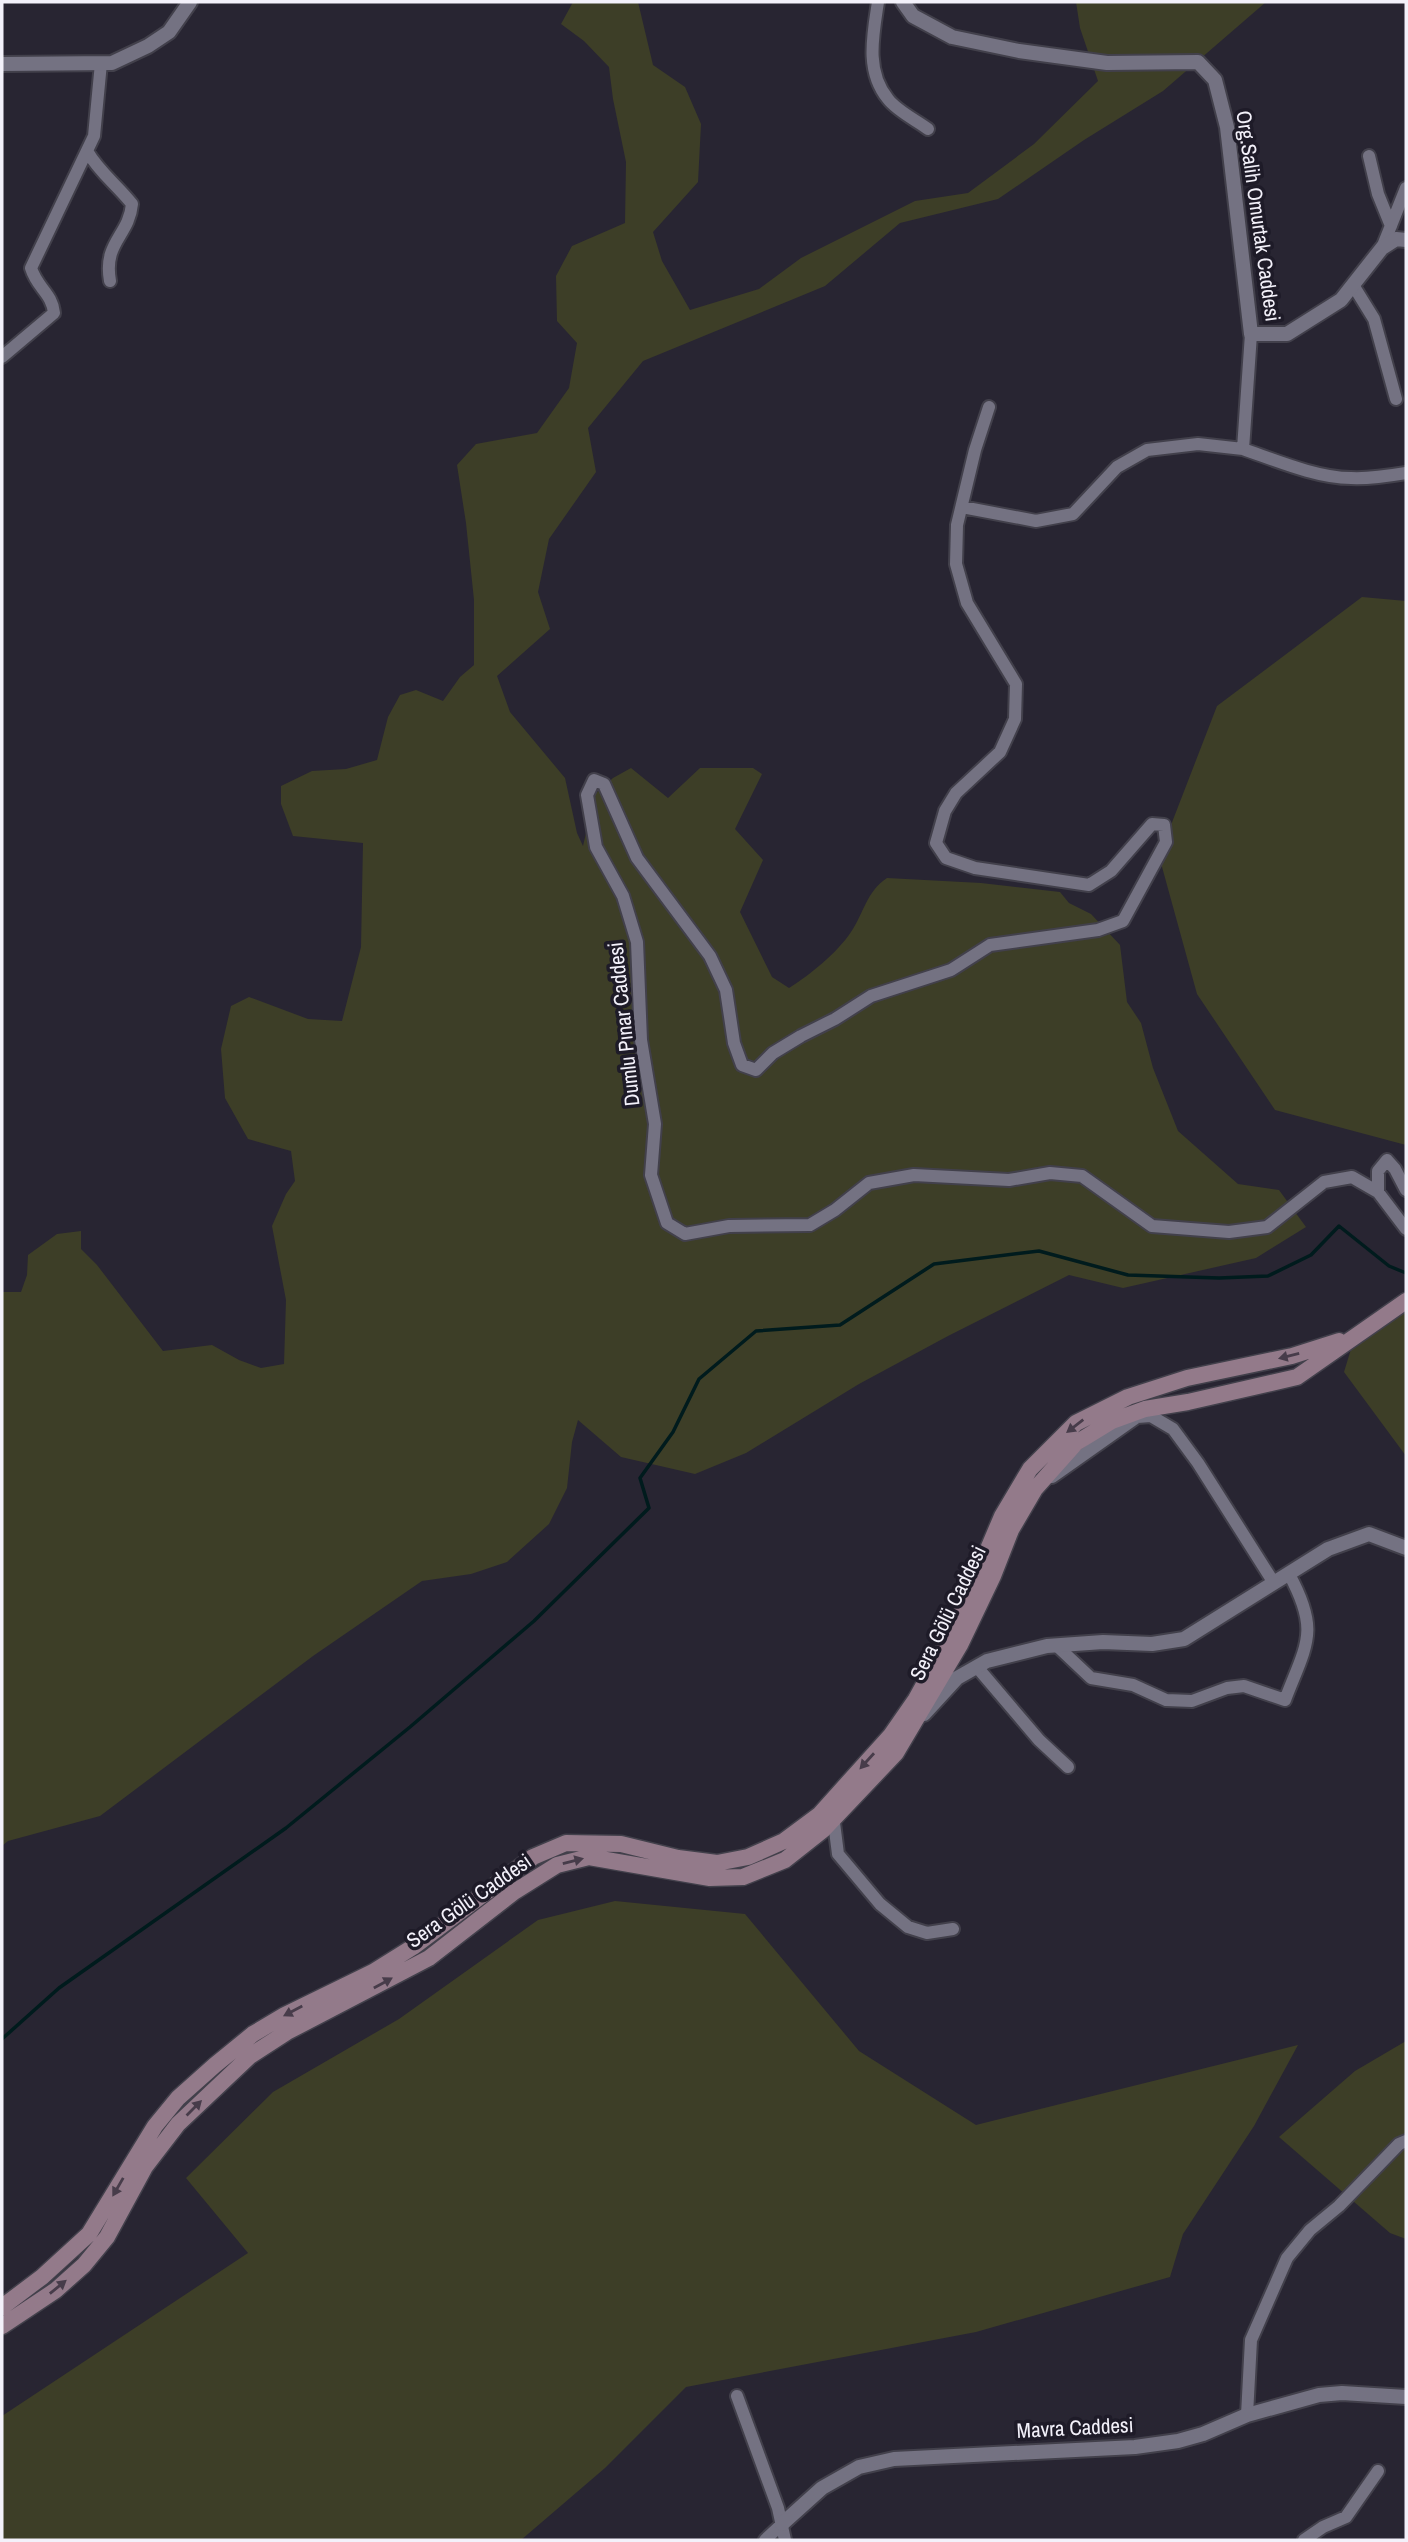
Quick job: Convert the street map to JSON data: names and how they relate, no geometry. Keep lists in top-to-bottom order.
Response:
{
  "streets": {
    "main road": ["Sera Gölü Caddesi"],
    "street": ["Org.Salih Omurtak Caddesi", "Dumlu Pınar Caddesi", "Mavra Caddesi"]
  }
}
